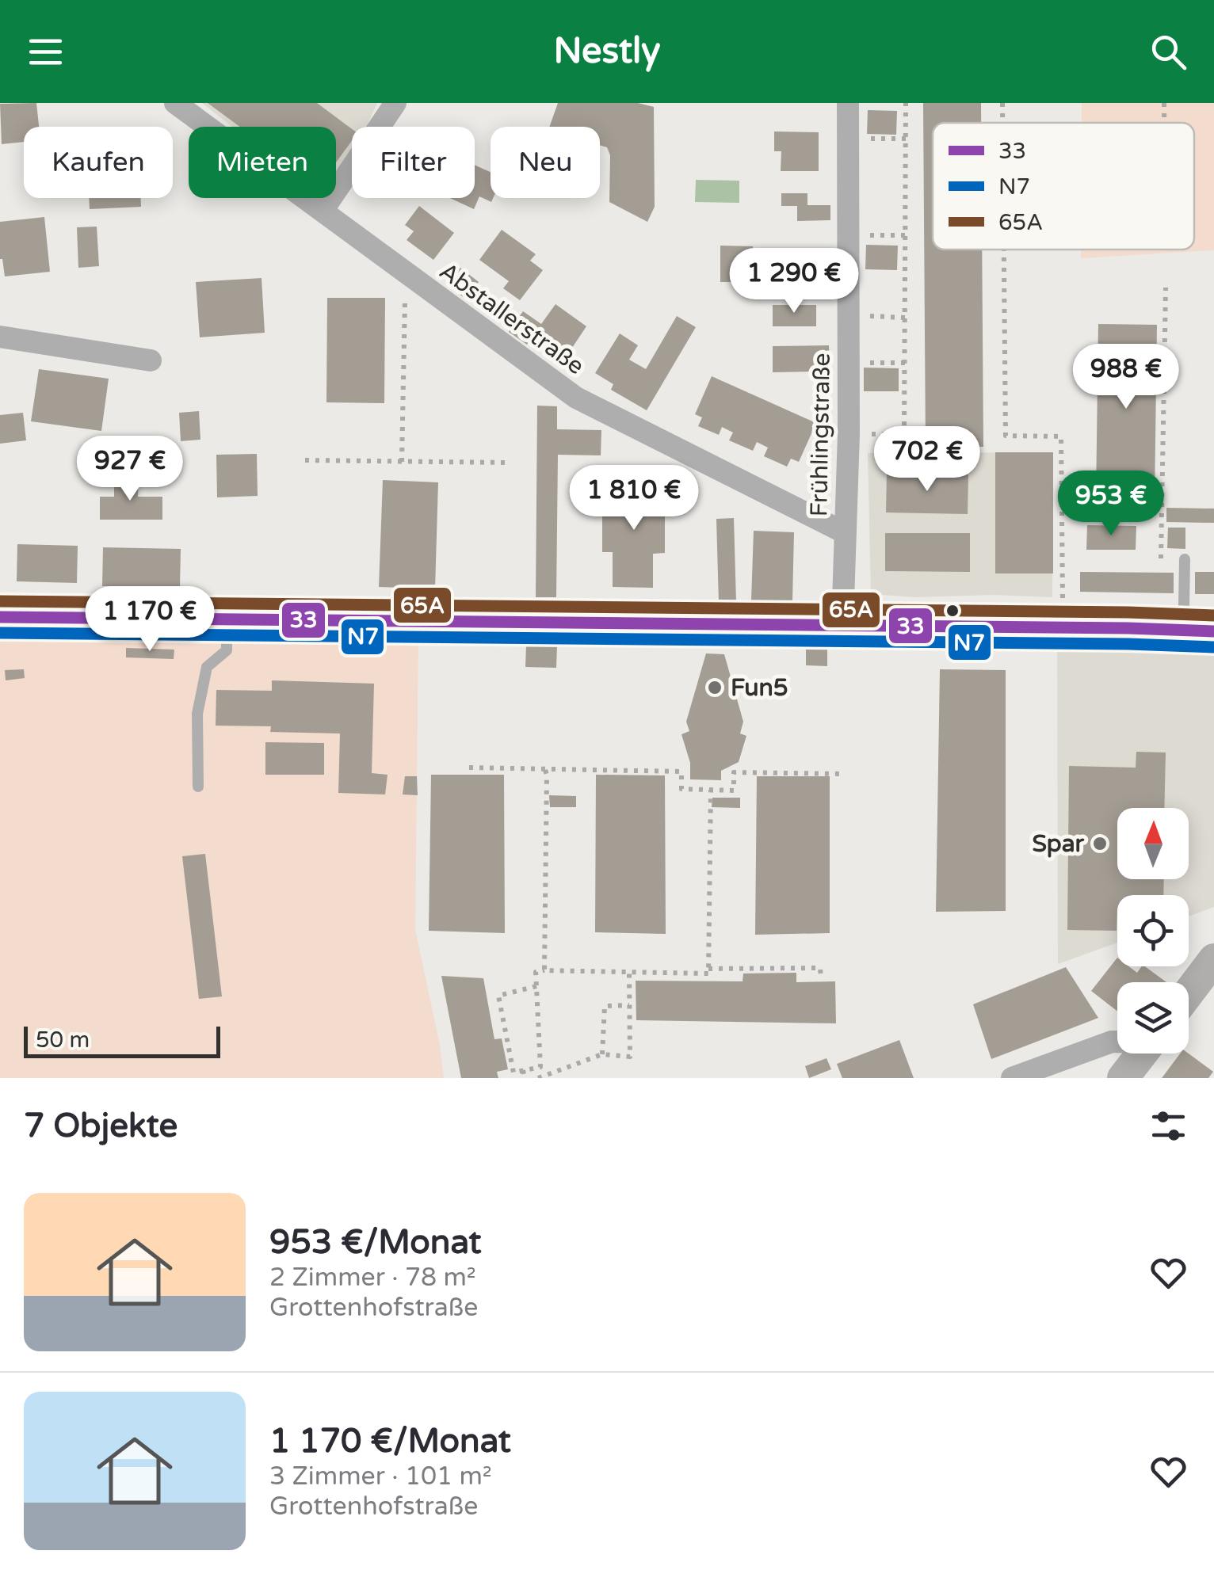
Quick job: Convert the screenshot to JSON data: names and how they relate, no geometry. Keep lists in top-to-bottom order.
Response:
{
  "streets": {
    "street": ["Abstallerstraße", "Frühlingstraße"]
  },
  "crossings": [
    ["Abstallerstraße", "Frühlingstraße"]
  ],
  "places": ["Fun5", "Spar"],
  "lines": ["transit line 65A", "transit line 33", "transit line N7"],
  "legend": ["33", "N7", "65A"],
  "scale_bar": "50 m",
  "north": "top",
  "page": {
    "header": "Nestly",
    "chip": [
      "Kaufen",
      "Mieten",
      "Filter",
      "Neu"
    ],
    "price": [
      "1 290 €",
      "988 €",
      "702 €",
      "927 €",
      "1 810 €",
      "953 €",
      "1 170 €"
    ],
    "scale": "50 m",
    "heading": "7 Objekte",
    "list": [
      {
        "name": "953 €/Monat",
        "note": "2 Zimmer · 78 m² · Grottenhofstraße"
      },
      {
        "name": "1 170 €/Monat",
        "note": "3 Zimmer · 101 m² · Grottenhofstraße"
      }
    ]
  }
}
